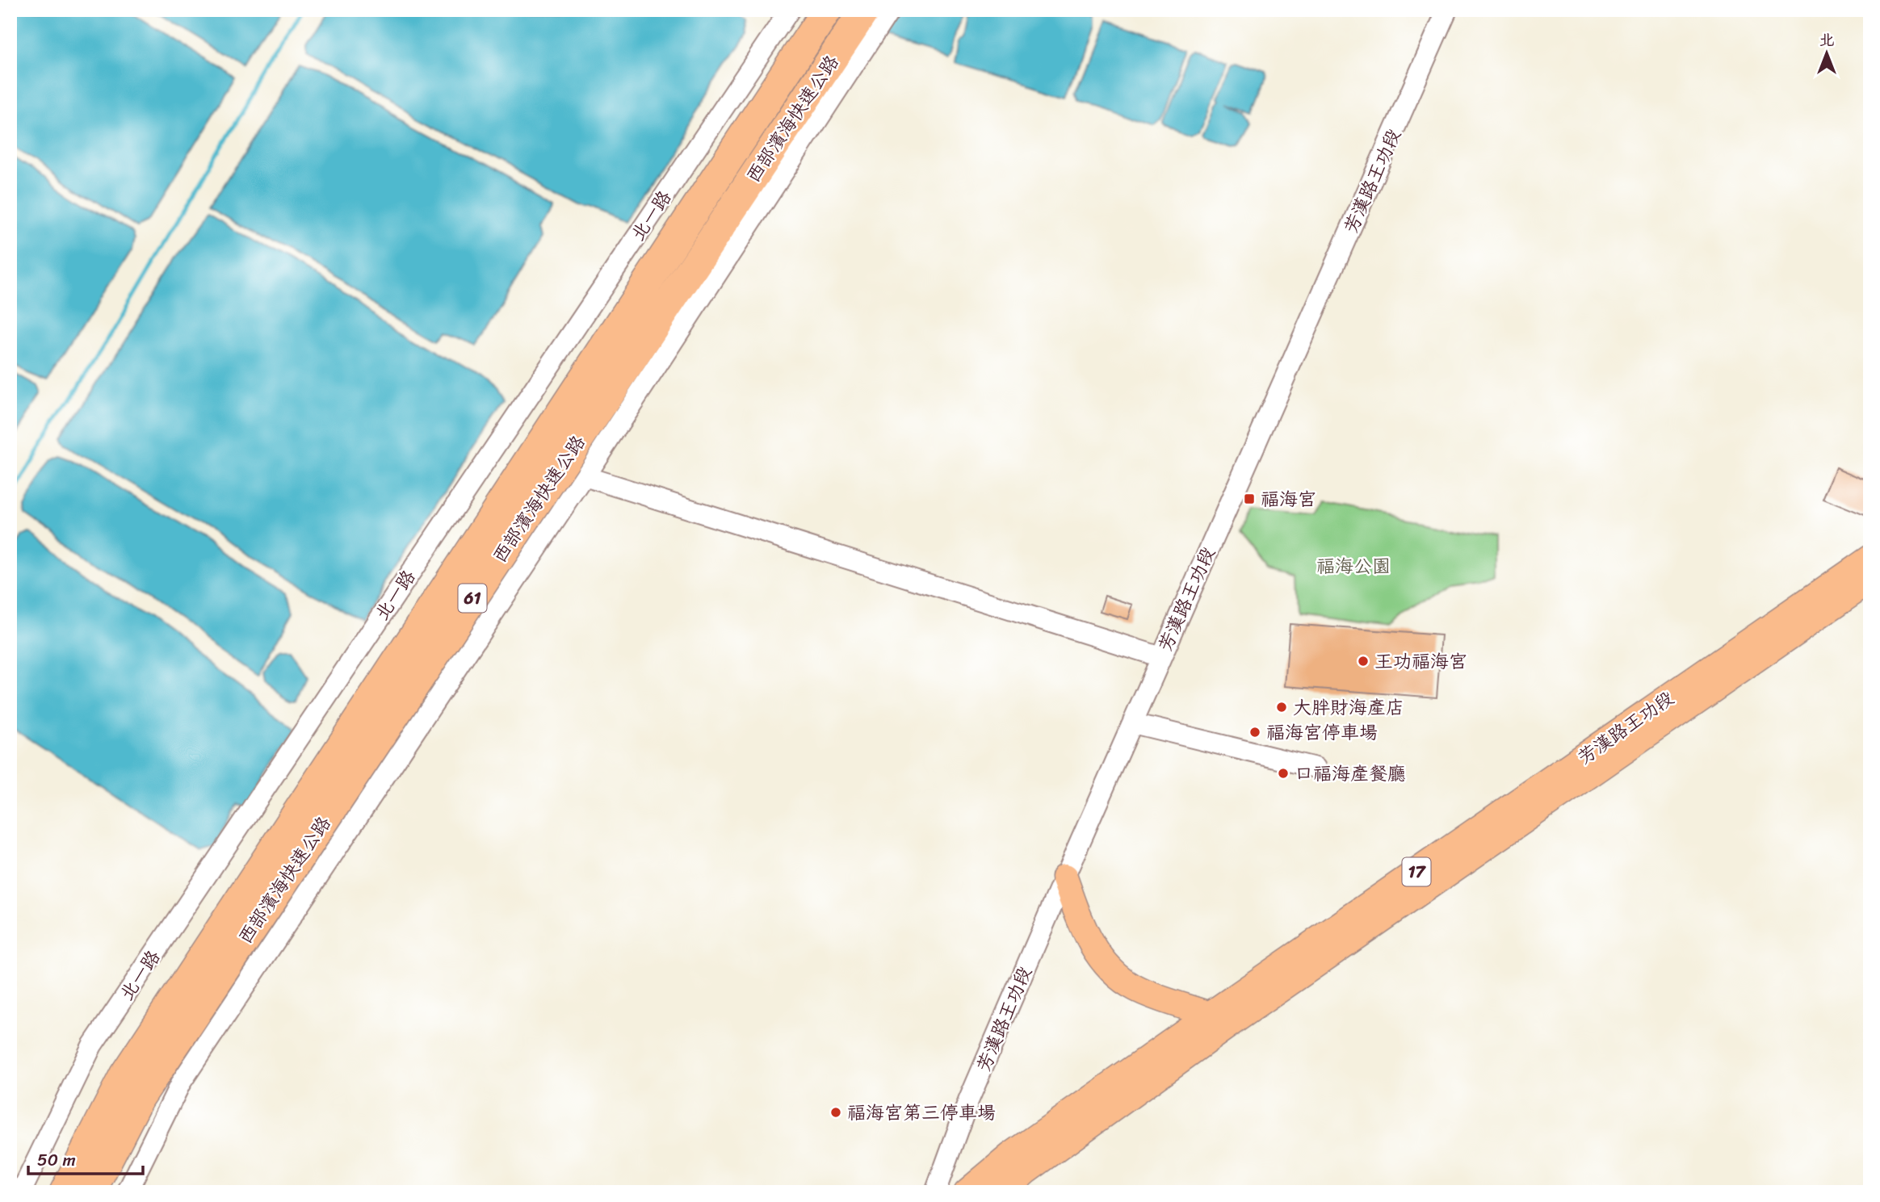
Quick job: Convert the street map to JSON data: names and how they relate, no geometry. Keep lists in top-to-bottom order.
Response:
{
  "streets": {
    "highway": ["西部濱海快速公路", "61"],
    "main road": ["芳漢路王功段", "17"],
    "street": ["北一路"]
  },
  "parks": ["福海公園"],
  "places": {
    "transit": ["福海宮"],
    "other": [
      "王功福海宮",
      "大胖財海產店",
      "福海宮停車場",
      "口福海產餐廳",
      "福海宮第三停車場"
    ]
  },
  "scale_bar": "50 m",
  "north": "top"
}
